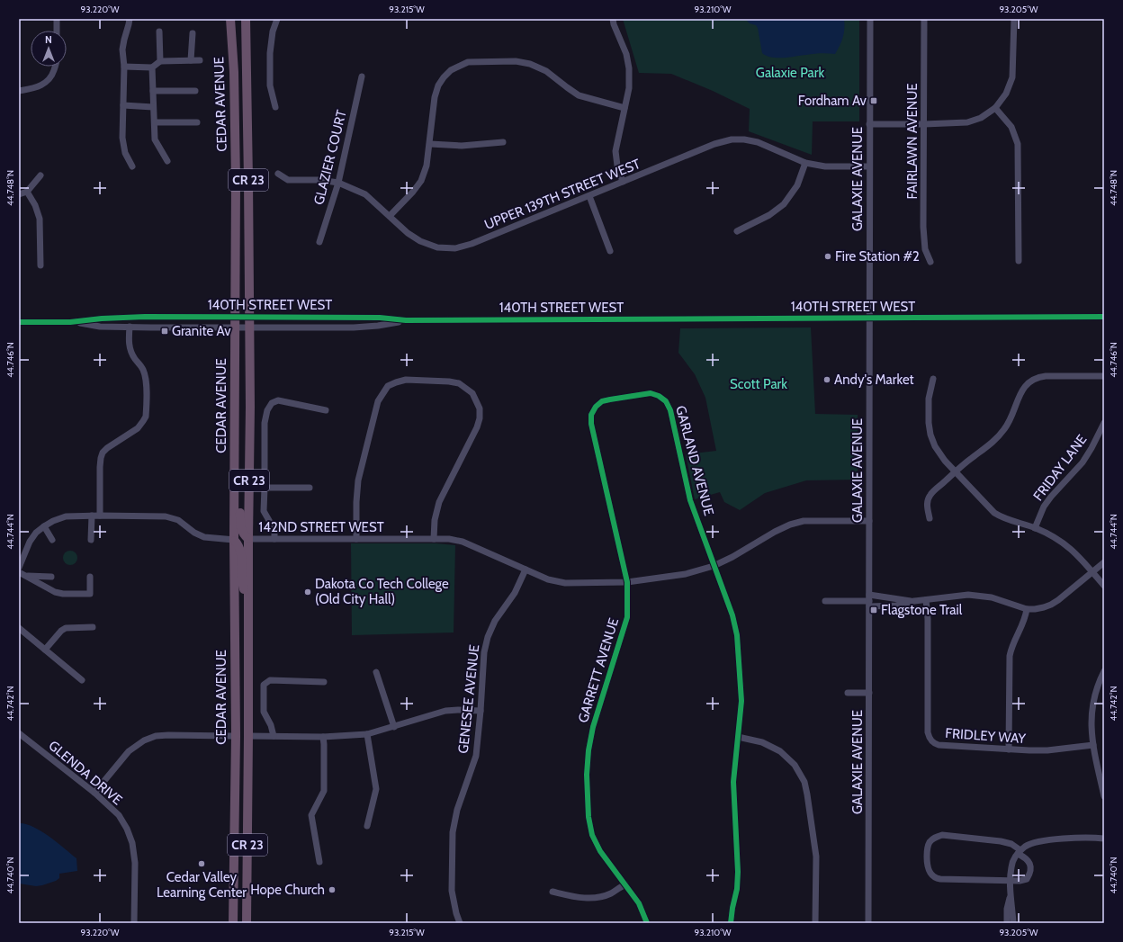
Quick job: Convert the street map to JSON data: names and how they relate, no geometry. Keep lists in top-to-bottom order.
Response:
{
  "streets": {
    "highway": ["CEDAR AVENUE", "CR 23"],
    "street": [
      "FAIRLAWN AVENUE",
      "GLAZIER COURT",
      "GALAXIE AVENUE",
      "UPPER 139TH STREET WEST",
      "140TH STREET WEST",
      "GARLAND AVENUE",
      "FRIDAY LANE",
      "142ND STREET WEST",
      "GARRETT AVENUE",
      "GENESEE AVENUE",
      "FRIDLEY WAY",
      "GLENDA DRIVE"
    ]
  },
  "crossings": [
    ["CEDAR AVENUE", "140TH STREET WEST"],
    ["CEDAR AVENUE", "142ND STREET WEST"],
    ["GLAZIER COURT", "UPPER 139TH STREET WEST"],
    ["GALAXIE AVENUE", "UPPER 139TH STREET WEST"],
    ["GALAXIE AVENUE", "140TH STREET WEST"],
    ["GALAXIE AVENUE", "142ND STREET WEST"],
    ["GARLAND AVENUE", "142ND STREET WEST"],
    ["GARLAND AVENUE", "GARRETT AVENUE"],
    ["142ND STREET WEST", "GARRETT AVENUE"],
    ["142ND STREET WEST", "GENESEE AVENUE"]
  ],
  "parks": ["Galaxie Park", "Scott Park"],
  "places": {
    "transit": ["Fordham Av", "Granite Av", "Flagstone Trail"],
    "other": [
      "Fire Station #2",
      "Andy's Market",
      "Dakota Co Tech College (Old City Hall)",
      "Cedar Valley Learning Center",
      "Hope Church"
    ]
  },
  "north": "top",
  "coordinates": [
    "93.220°W",
    "93.215°W",
    "93.210°W",
    "93.205°W",
    "44.748°N",
    "44.746°N",
    "44.744°N",
    "44.742°N",
    "44.740°N"
  ]
}
